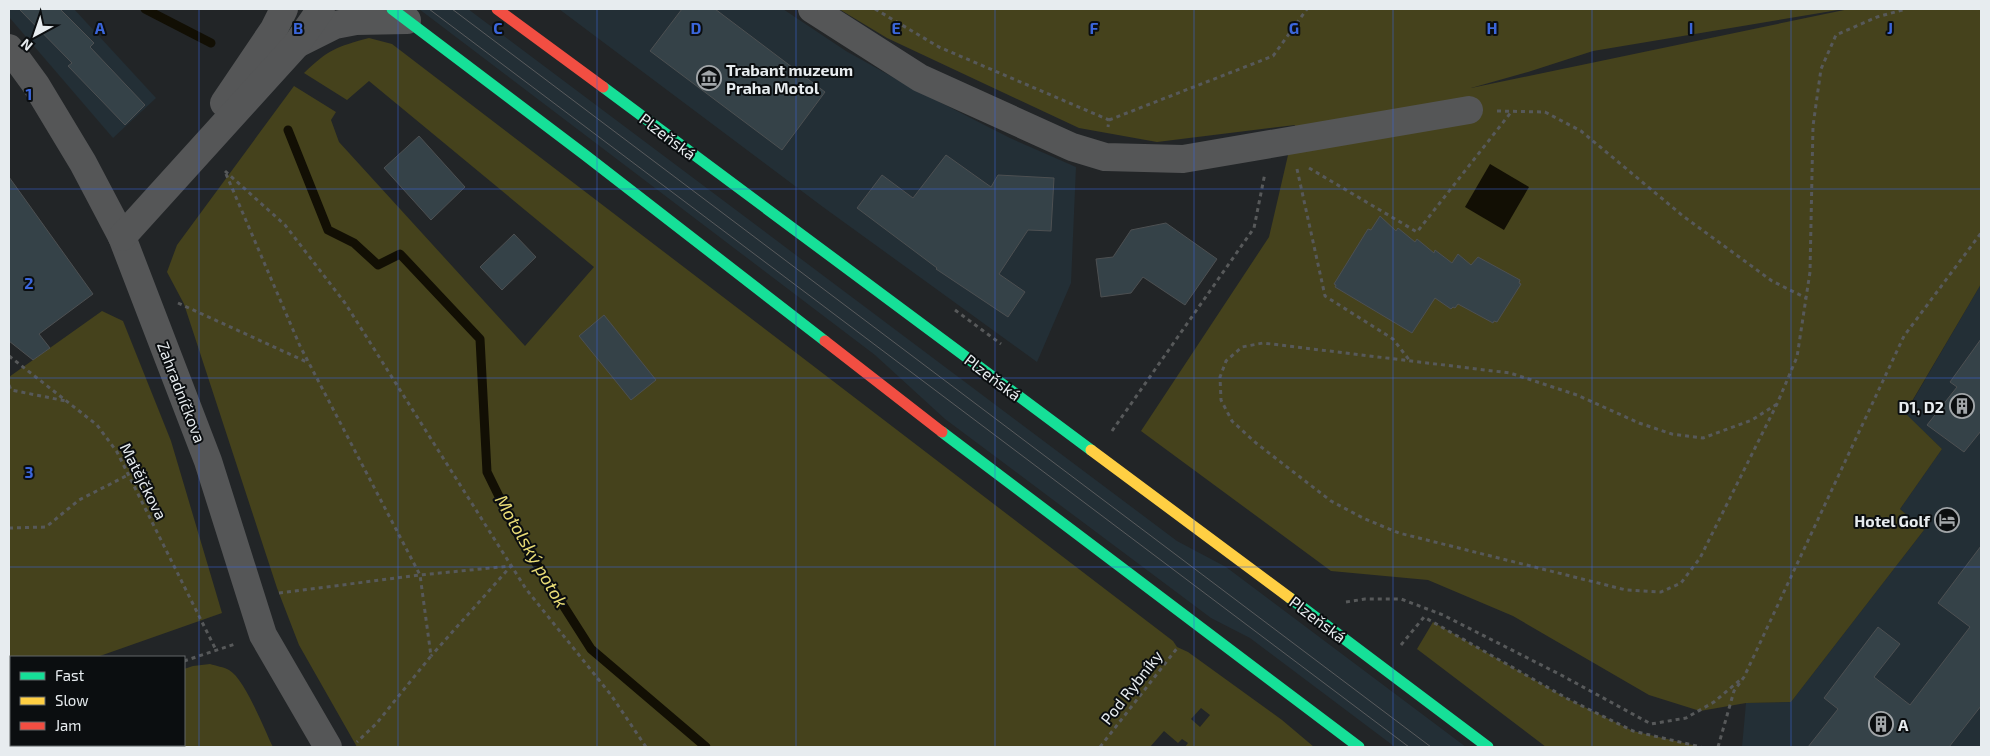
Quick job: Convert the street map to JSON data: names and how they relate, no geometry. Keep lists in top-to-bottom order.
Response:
{
  "streets": {
    "main road": ["Plzeňská"],
    "street": ["Zahradníčkova"],
    "path": ["Matějčkova", "Pod Rybníky"]
  },
  "water": ["Motolský potok"],
  "places": {
    "museum": ["Trabant muzeum Praha Motol"],
    "building": ["D1, D2", "A"],
    "hotel": ["Hotel Golf"]
  },
  "legend": ["Fast", "Slow", "Jam"],
  "north": "bottom left",
  "grid": {
    "columns": [
      "A",
      "B",
      "C",
      "D",
      "E",
      "F",
      "G",
      "H",
      "I",
      "J"
    ],
    "rows": ["1", "2", "3"]
  }
}
